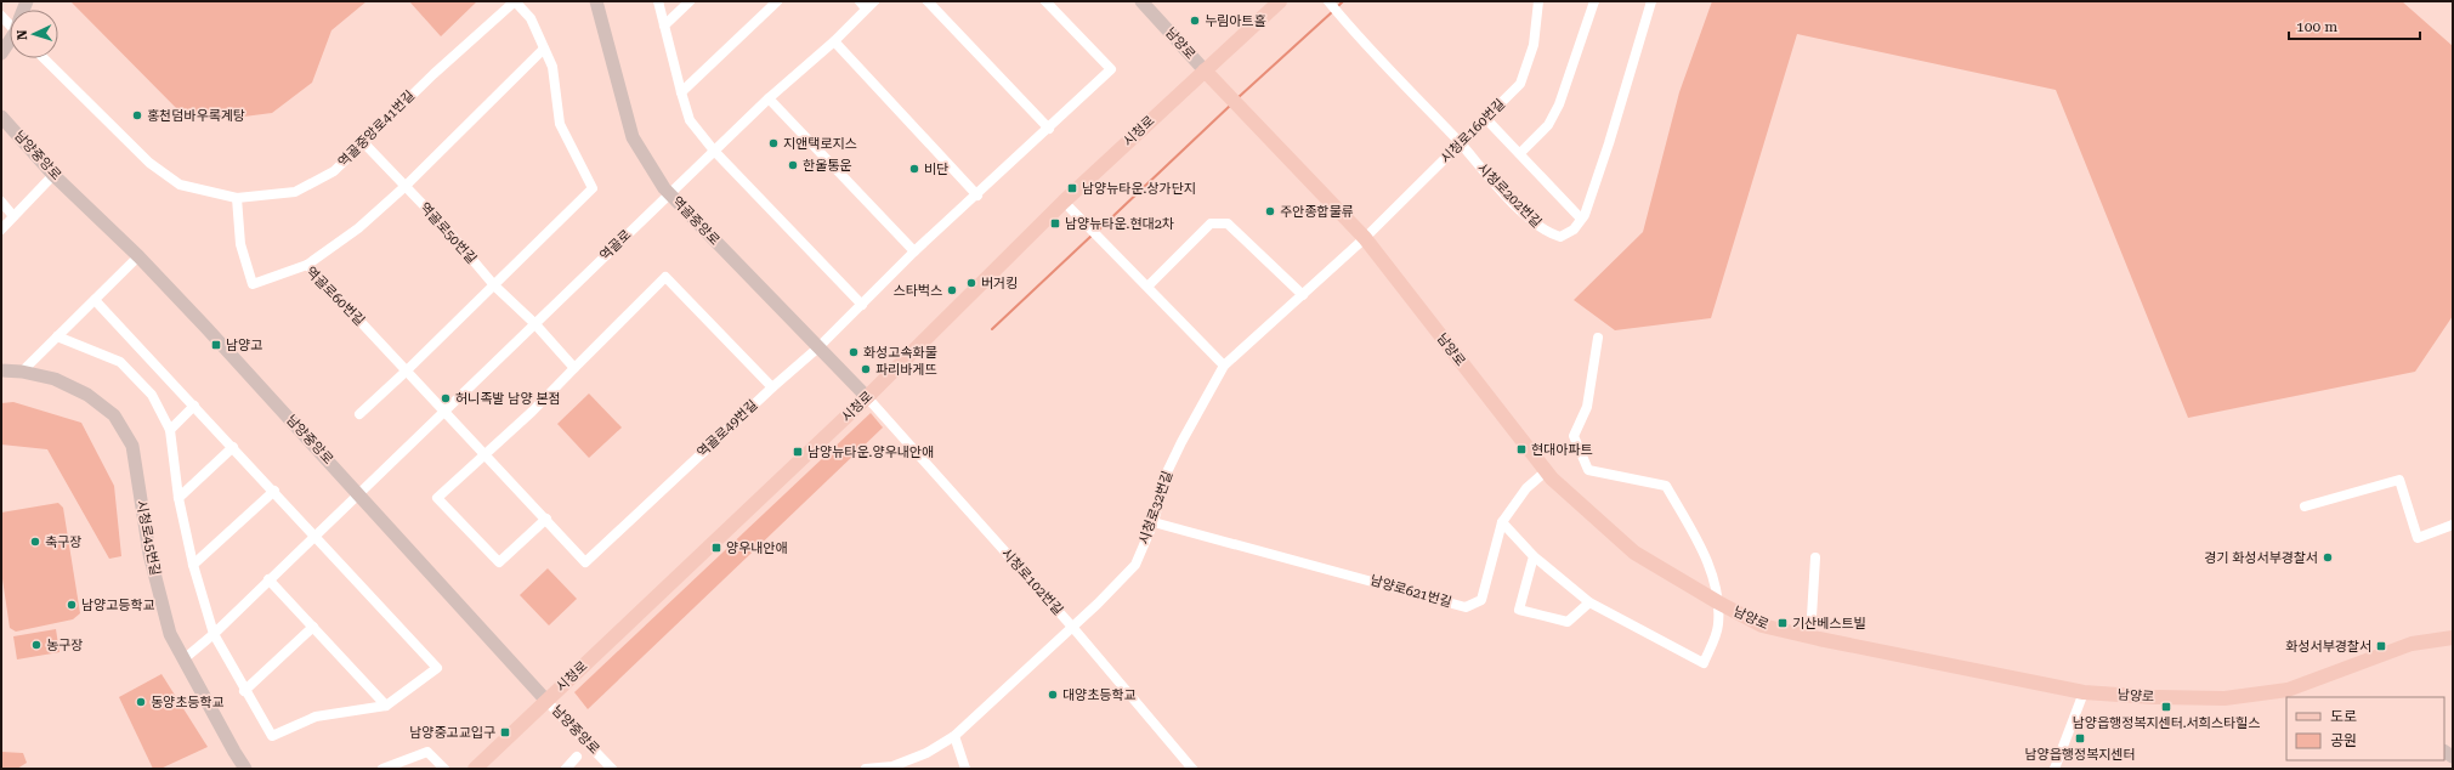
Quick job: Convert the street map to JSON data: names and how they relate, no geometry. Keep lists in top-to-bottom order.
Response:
{
  "streets": {
    "main road": ["남양로", "시청로"],
    "street": [
      "역골중앙로41번길",
      "시청로160번길",
      "남양중앙로",
      "시청로202번길",
      "역골중앙로",
      "역골로50번길",
      "역골로",
      "역골로60번길",
      "역골로49번길",
      "시청로32번길",
      "시청로45번길",
      "시청로102번길",
      "남양로621번길"
    ]
  },
  "crossings": [
    ["남양로", "시청로"],
    ["남양로", "시청로160번길"],
    ["남양로", "시청로32번길"],
    ["역골중앙로41번길", "역골로50번길"],
    ["역골중앙로41번길", "역골로60번길"],
    ["시청로", "남양중앙로"],
    ["시청로", "역골중앙로"],
    ["시청로", "시청로102번길"],
    ["시청로160번길", "시청로202번길"],
    ["시청로160번길", "시청로32번길"],
    ["남양중앙로", "역골로"],
    ["역골중앙로", "역골로"],
    ["역골중앙로", "시청로102번길"],
    ["역골로50번길", "역골로"],
    ["역골로", "역골로60번길"],
    ["역골로", "역골로49번길"],
    ["역골로", "시청로45번길"],
    ["역골로60번길", "역골로49번길"],
    ["시청로32번길", "시청로102번길"],
    ["시청로32번길", "남양로621번길"]
  ],
  "places": {
    "other": [
      "누림아트홀",
      "홍천덤바우록계탕",
      "지앤택로지스",
      "한울통운",
      "비단",
      "주안종합물류",
      "버거킹",
      "스타벅스",
      "화성고속화물",
      "파리바게뜨",
      "허니족발 남양 본점",
      "축구장",
      "경기 화성서부경찰서",
      "남양고등학교",
      "농구장",
      "대양초등학교",
      "동양초등학교"
    ],
    "transit": [
      "남양뉴타운.상가단지",
      "남양뉴타운.현대2차",
      "남양고",
      "현대아파트",
      "남양뉴타운.양우내안애",
      "양우내안애",
      "기산베스트빌",
      "화성서부경찰서",
      "남양읍행정복지센터.서희스타힐스",
      "남양중고교입구",
      "남양읍행정복지센터"
    ]
  },
  "legend": ["도로", "공원"],
  "scale_bar": "100 m",
  "north": "left"
}
